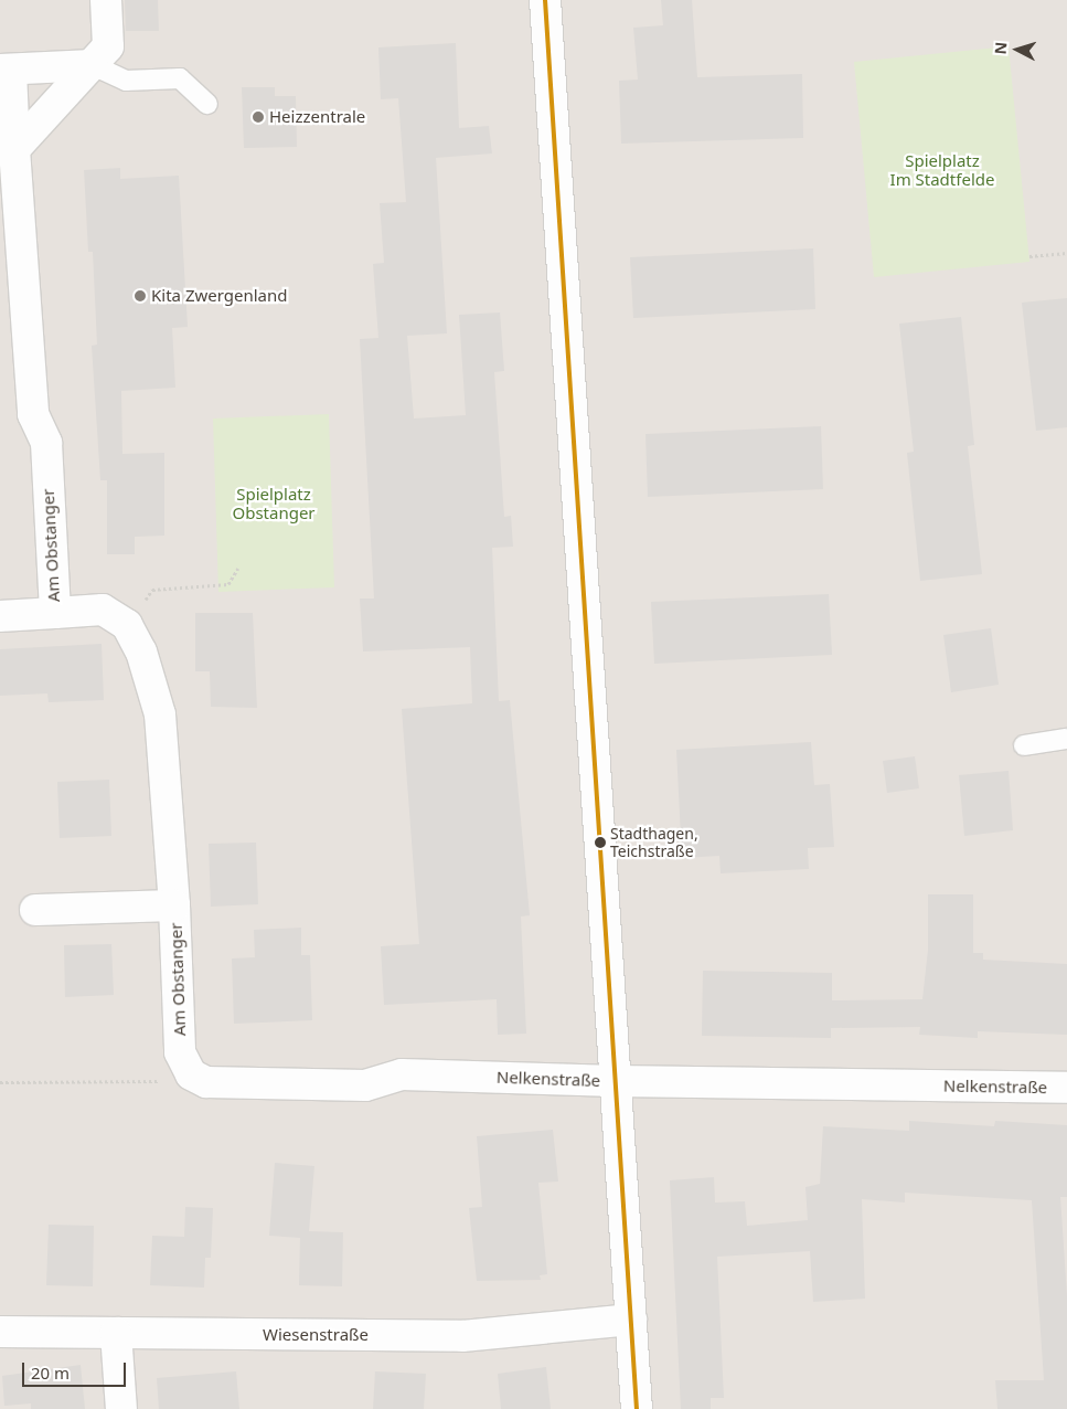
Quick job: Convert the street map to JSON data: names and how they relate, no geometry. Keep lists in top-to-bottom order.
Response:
{
  "streets": {
    "street": ["Am Obstanger", "Nelkenstraße", "Wiesenstraße"]
  },
  "crossings": [
    ["Am Obstanger", "Nelkenstraße"]
  ],
  "parks": ["Spielplatz Im Stadtfelde", "Spielplatz Obstanger"],
  "places": ["Heizzentrale", "Kita Zwergenland", "Stadthagen, Teichstraße"],
  "scale_bar": "20 m",
  "north": "left"
}
